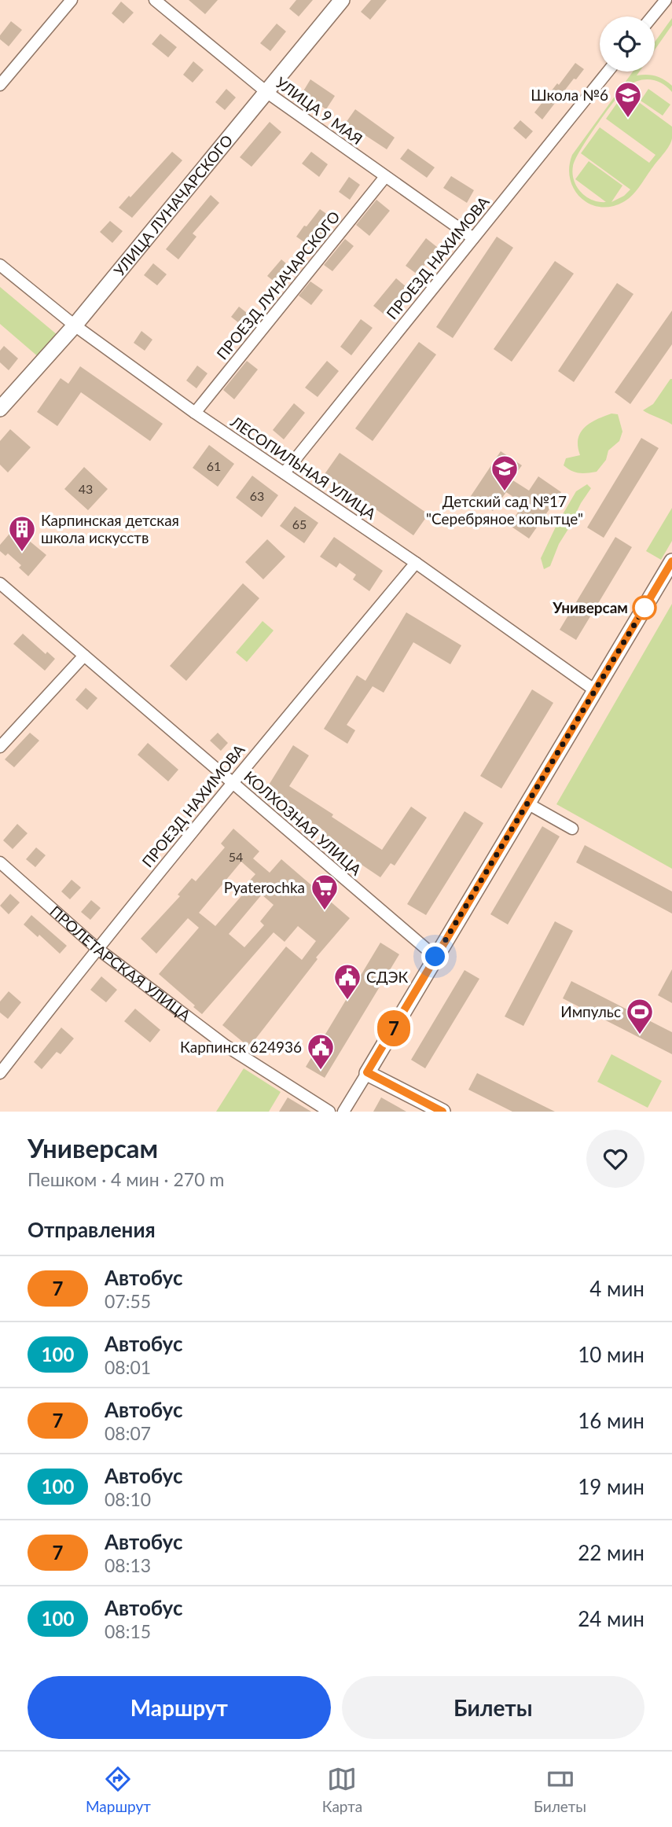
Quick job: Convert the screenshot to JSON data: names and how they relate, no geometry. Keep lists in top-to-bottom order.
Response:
{
  "streets": {
    "main road": ["УЛИЦА ЛУНАЧАРСКОГО"],
    "street": [
      "УЛИЦА 9 МАЯ",
      "ПРОЕЗД НАХИМОВА",
      "ПРОЕЗД ЛУНАЧАРСКОГО",
      "ЛЕСОПИЛЬНАЯ УЛИЦА",
      "КОЛХОЗНАЯ УЛИЦА",
      "ПРОЛЕТАРСКАЯ УЛИЦА"
    ]
  },
  "crossings": [
    ["УЛИЦА 9 МАЯ", "УЛИЦА ЛУНАЧАРСКОГО"],
    ["УЛИЦА 9 МАЯ", "ПРОЕЗД НАХИМОВА"],
    ["УЛИЦА 9 МАЯ", "ПРОЕЗД ЛУНАЧАРСКОГО"],
    ["УЛИЦА ЛУНАЧАРСКОГО", "ЛЕСОПИЛЬНАЯ УЛИЦА"],
    ["ПРОЕЗД НАХИМОВА", "ЛЕСОПИЛЬНАЯ УЛИЦА"],
    ["ПРОЕЗД НАХИМОВА", "КОЛХОЗНАЯ УЛИЦА"],
    ["ПРОЕЗД НАХИМОВА", "ПРОЛЕТАРСКАЯ УЛИЦА"],
    ["ПРОЕЗД ЛУНАЧАРСКОГО", "ЛЕСОПИЛЬНАЯ УЛИЦА"]
  ],
  "places": {
    "school or university": ["Школа №6", "Детский сад №17 \"Серебряное копытце\""],
    "building": ["Карпинская детская школа искусств"],
    "other": ["Универсам"],
    "supermarket": ["Pyaterochka"],
    "public building": ["СДЭК", "Карпинск 624936"],
    "sports": ["Импульс"]
  },
  "lines": ["bus line 7"],
  "house_numbers": [
    "61",
    "43",
    "63",
    "65",
    "54"
  ],
  "page": {
    "on_map": "7",
    "heading": [
      ["Универсам", "Пешком · 4 мин · 270 m"],
      "Отправления"
    ],
    "list": [
      {
        "mark": "7",
        "name": "Автобус",
        "note": "07:55",
        "value": "4 мин"
      },
      {
        "mark": "100",
        "name": "Автобус",
        "note": "08:01",
        "value": "10 мин"
      },
      {
        "mark": "7",
        "name": "Автобус",
        "note": "08:07",
        "value": "16 мин"
      },
      {
        "mark": "100",
        "name": "Автобус",
        "note": "08:10",
        "value": "19 мин"
      },
      {
        "mark": "7",
        "name": "Автобус",
        "note": "08:13",
        "value": "22 мин"
      },
      {
        "mark": "100",
        "name": "Автобус",
        "note": "08:15",
        "value": "24 мин"
      }
    ],
    "buttons": ["Маршрут", "Билеты"],
    "tabs": ["Маршрут", "Карта", "Билеты"]
  }
}
